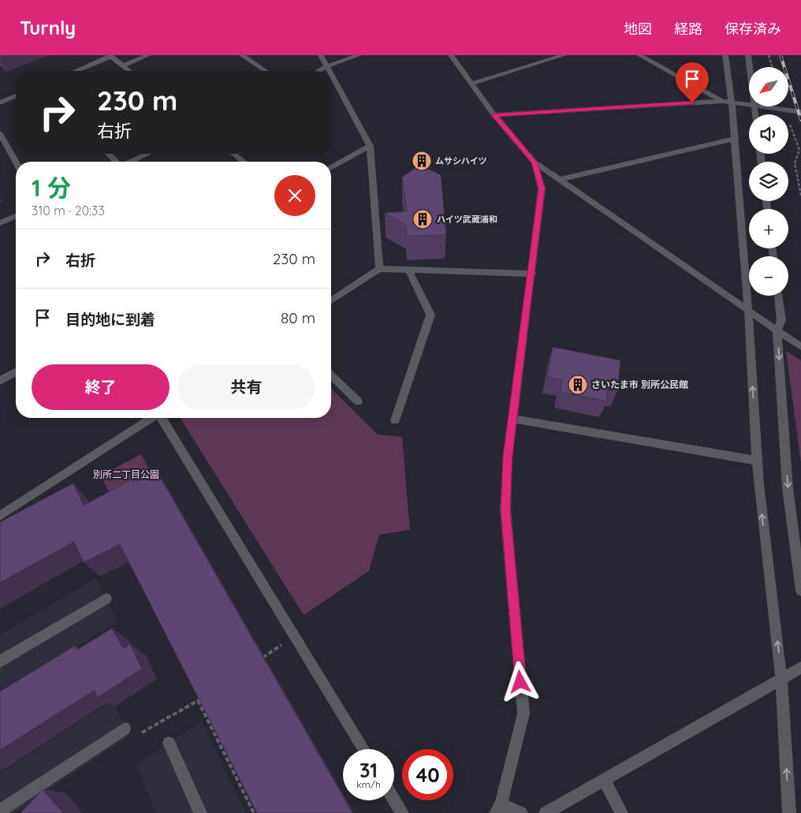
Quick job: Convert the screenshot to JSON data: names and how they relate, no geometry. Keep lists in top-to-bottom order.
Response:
{
  "parks": ["別所二丁目公園"],
  "places": {
    "building": ["ムサシハイツ", "ハイツ武蔵浦和", "さいたま市 別所公民館"]
  },
  "north": "bottom left",
  "page": {
    "header": "Turnly",
    "nav": ["地図", "経路", "保存済み"],
    "map_buttons": ["+", "−"],
    "turn": ["230 m", "右折"],
    "heading": ["1 分", "310 m · 20:33"],
    "list": [
      {
        "name": "右折",
        "value": "230 m"
      },
      {
        "name": "目的地に到着",
        "value": "80 m"
      }
    ],
    "buttons": ["終了", "共有"],
    "speed": "31 km/h",
    "limit": "40"
  }
}
